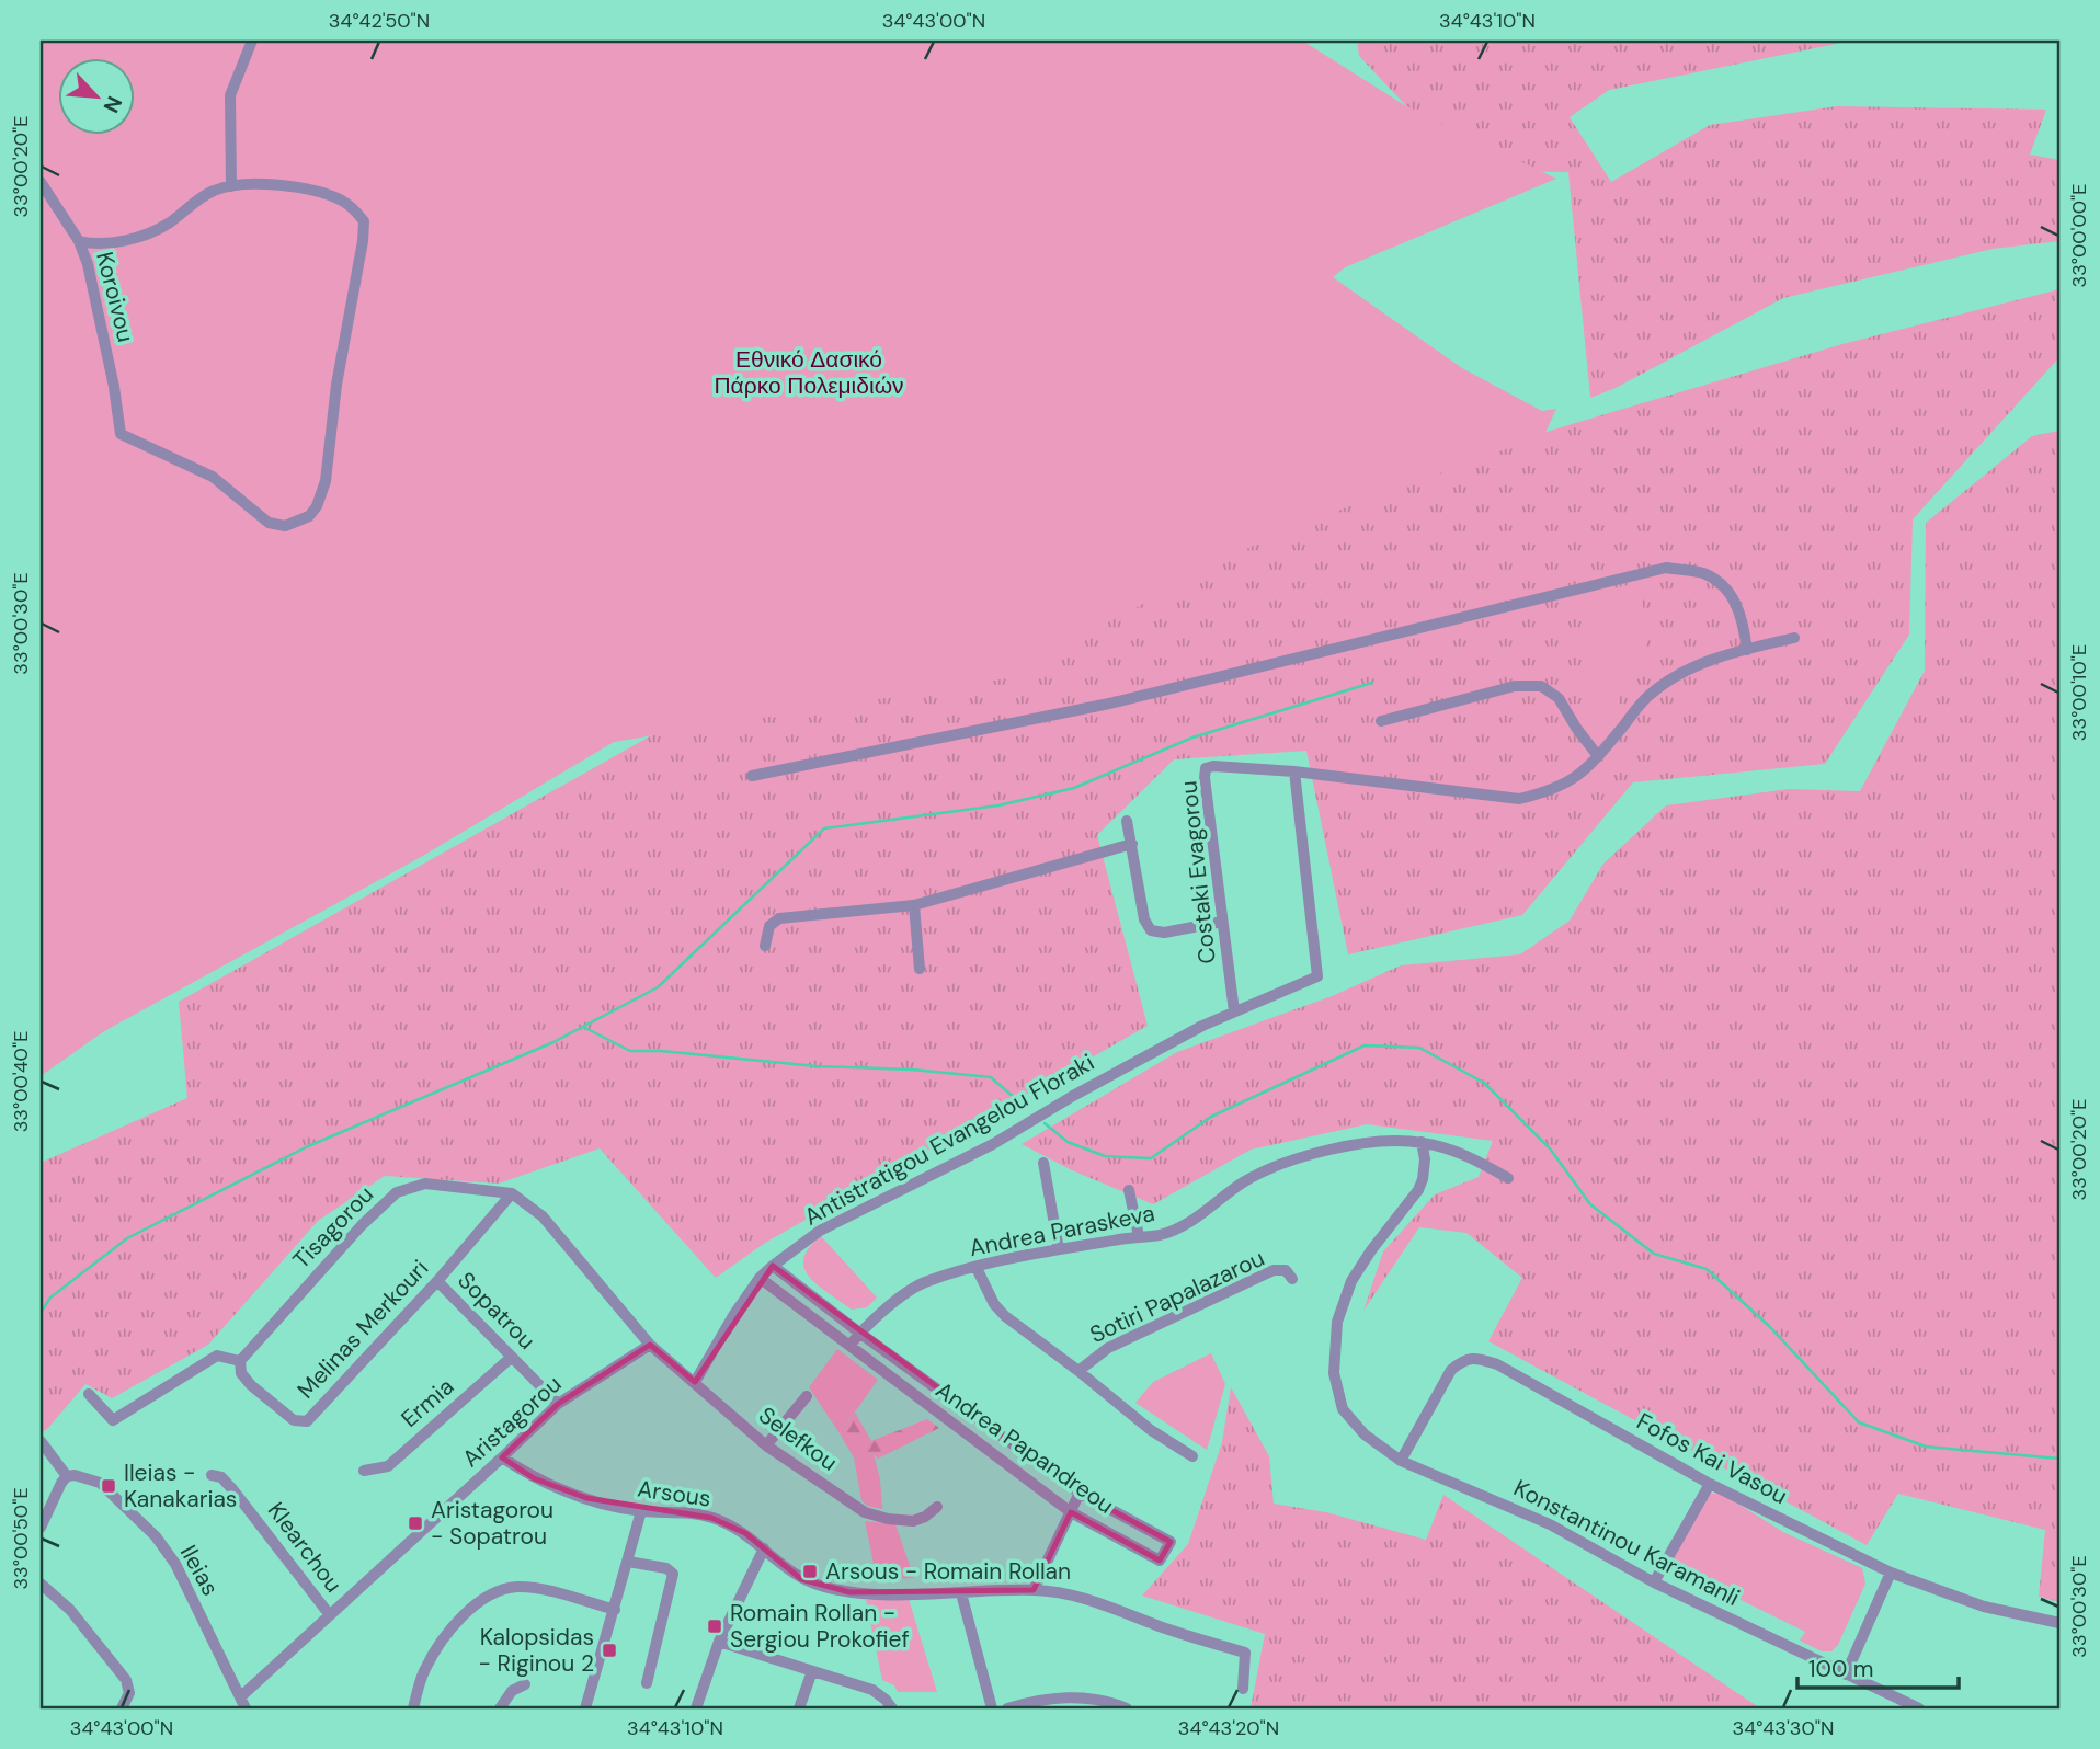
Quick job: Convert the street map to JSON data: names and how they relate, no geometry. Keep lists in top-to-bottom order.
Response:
{
  "streets": {
    "street": [
      "Koroivou",
      "Costaki Evagorou",
      "Antistratigou Evangelou Floraki",
      "Tisagorou",
      "Andrea Paraskeva",
      "Sotiri Papalazarou",
      "Sopatrou",
      "Melinas Merkouri",
      "Ermia",
      "Aristagorou",
      "Selefkou",
      "Andrea Papandreou",
      "Fofos Kai Vasou",
      "Arsous",
      "Konstantinou Karamanli",
      "Klearchou",
      "Ileias"
    ]
  },
  "crossings": [
    ["Costaki Evagorou", "Antistratigou Evangelou Floraki"],
    ["Antistratigou Evangelou Floraki", "Selefkou"],
    ["Antistratigou Evangelou Floraki", "Andrea Papandreou"],
    ["Tisagorou", "Melinas Merkouri"],
    ["Andrea Paraskeva", "Andrea Papandreou"],
    ["Andrea Paraskeva", "Konstantinou Karamanli"],
    ["Sopatrou", "Melinas Merkouri"],
    ["Sopatrou", "Ermia"],
    ["Sopatrou", "Aristagorou"],
    ["Aristagorou", "Selefkou"],
    ["Aristagorou", "Arsous"],
    ["Aristagorou", "Klearchou"],
    ["Aristagorou", "Ileias"],
    ["Fofos Kai Vasou", "Konstantinou Karamanli"]
  ],
  "parks": ["Εθνικό Δασικό Πάρκο Πολεμιδιών"],
  "places": {
    "transit": [
      "Ileias - Kanakarias",
      "Aristagorou - Sopatrou",
      "Arsous - Romain Rollan",
      "Romain Rollan - Sergiou Prokofief",
      "Kalopsidas - Riginou 2"
    ]
  },
  "scale_bar": "100 m",
  "north": "bottom right",
  "coordinates": [
    "34°42'50\"N",
    "34°43'00\"N",
    "34°43'10\"N",
    "33°00'20\"E",
    "33°00'00\"E",
    "33°00'30\"E",
    "33°00'10\"E",
    "33°00'40\"E",
    "33°00'50\"E",
    "34°43'20\"N",
    "34°43'30\"N"
  ]
}
